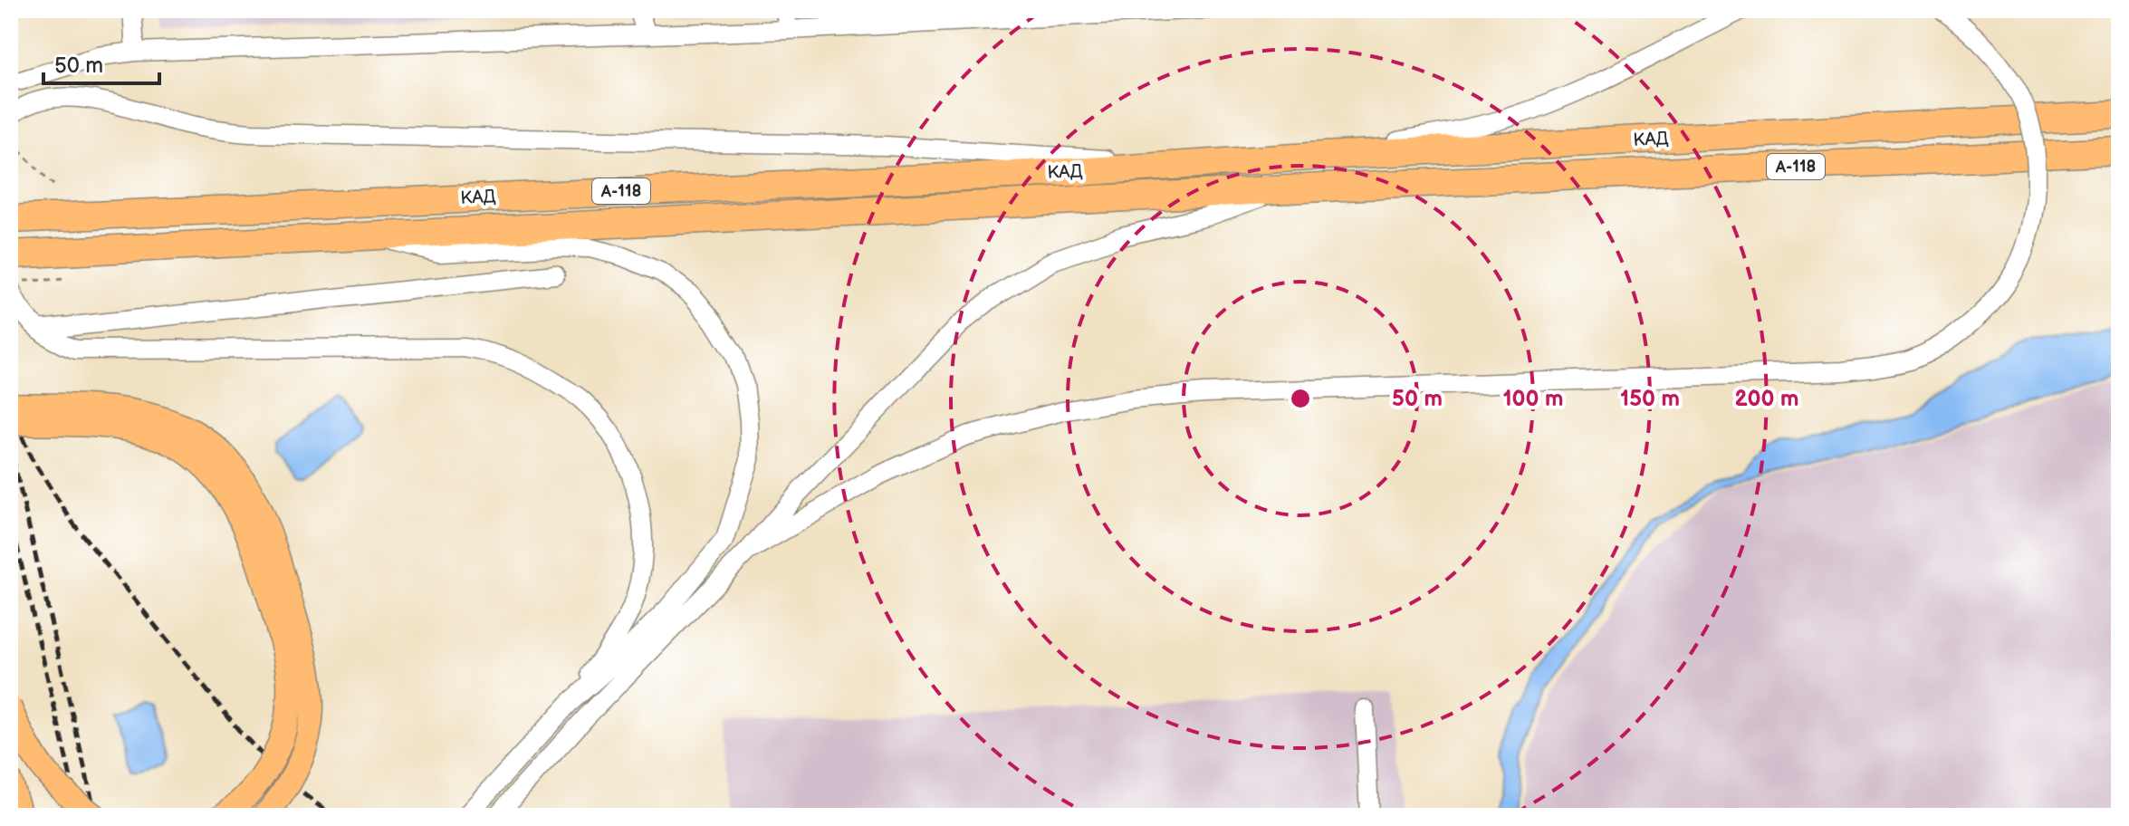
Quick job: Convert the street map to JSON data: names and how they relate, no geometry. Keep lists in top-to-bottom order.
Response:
{
  "streets": {
    "highway": ["КАД", "А-118"]
  },
  "scale_bar": "50 m",
  "rings": [
    "50 m",
    "100 m",
    "150 m",
    "200 m"
  ]
}
